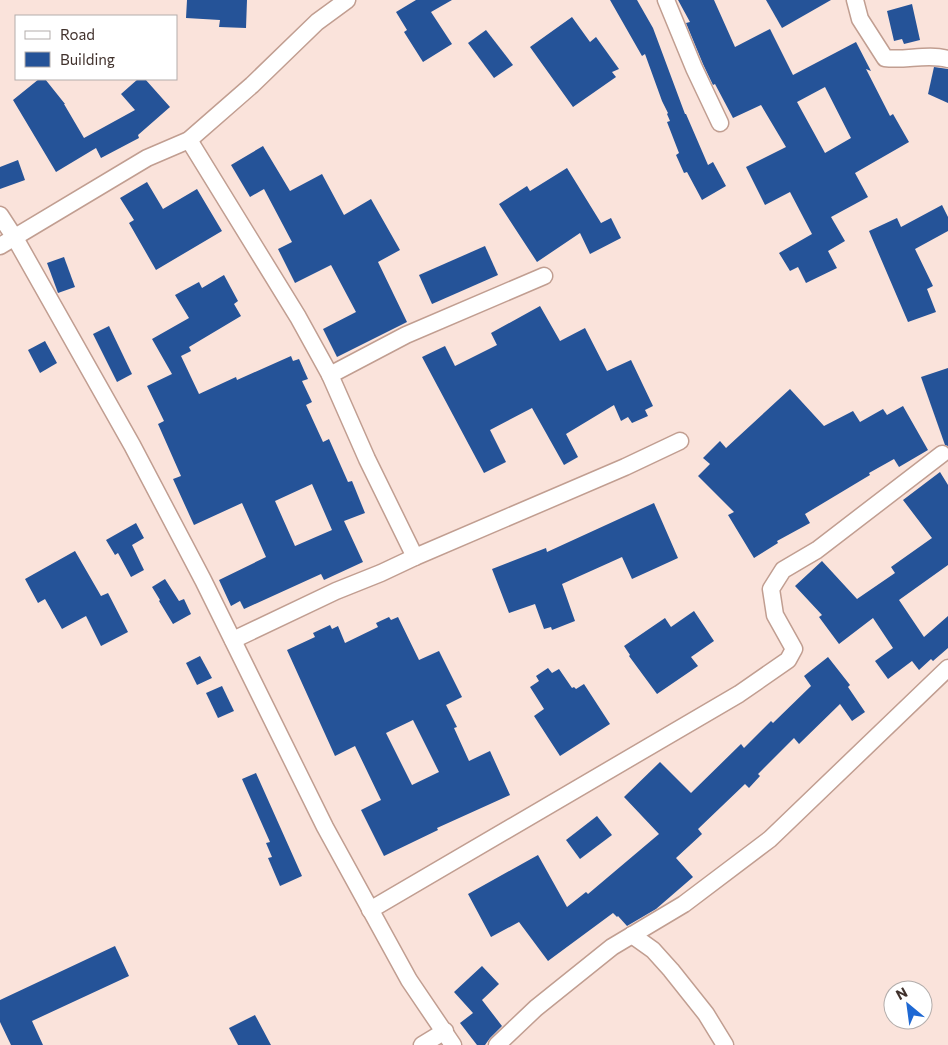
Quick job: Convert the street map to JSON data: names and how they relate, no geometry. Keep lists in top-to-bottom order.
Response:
{
  "legend": ["Road", "Building"],
  "north": "top left"
}
